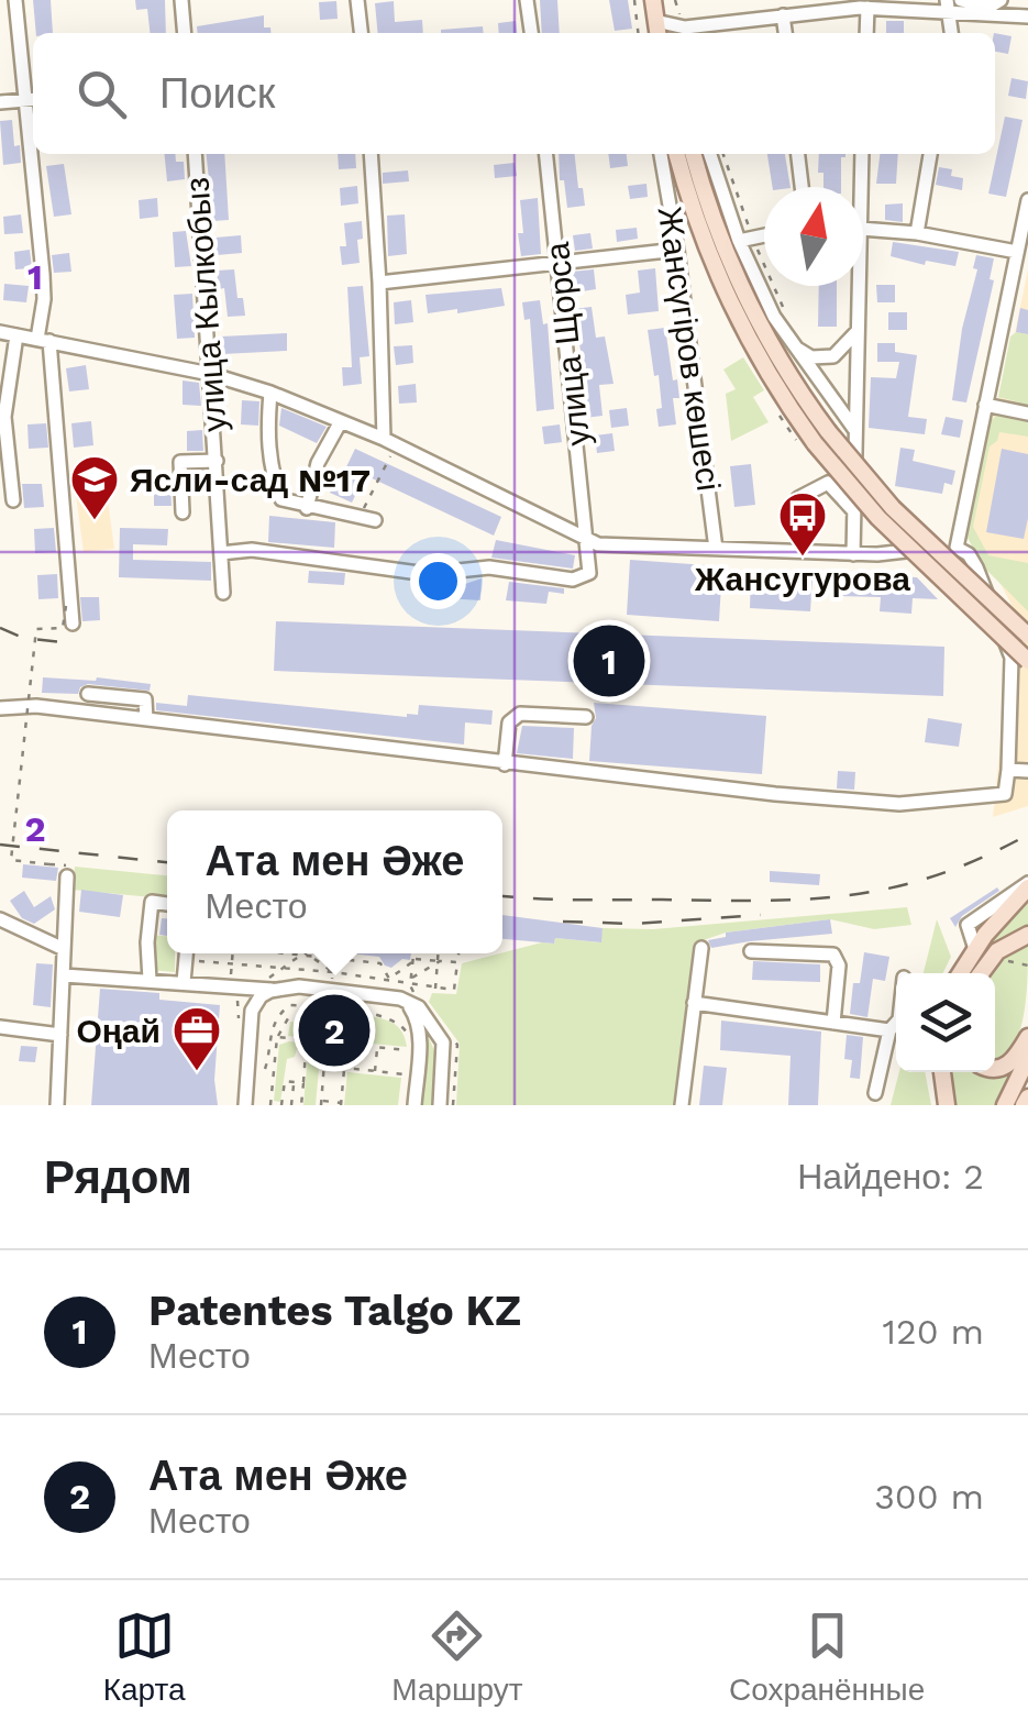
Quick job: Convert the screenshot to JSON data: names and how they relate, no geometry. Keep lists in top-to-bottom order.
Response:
{
  "streets": {
    "street": ["улица Кылкобыз", "улица Щорса", "Жансүгіров көшесі"]
  },
  "places": {
    "school or university": ["Ясли-сад №17"],
    "bus stop": ["Жансугурова"],
    "office": ["Оңай"]
  },
  "north": "top",
  "page": {
    "search": "Поиск",
    "pins": ["1", "2"],
    "popup": ["Ата мен Әже", "Место"],
    "heading": ["Рядом", "Найдено: 2"],
    "list": [
      {
        "mark": "1",
        "name": "Patentes Talgo KZ",
        "note": "Место",
        "value": "120 m"
      },
      {
        "mark": "2",
        "name": "Ата мен Әже",
        "note": "Место",
        "value": "300 m"
      }
    ],
    "nav": ["Карта", "Маршрут", "Сохранённые"]
  },
  "grid": {
    "rows": ["1", "2"]
  }
}
